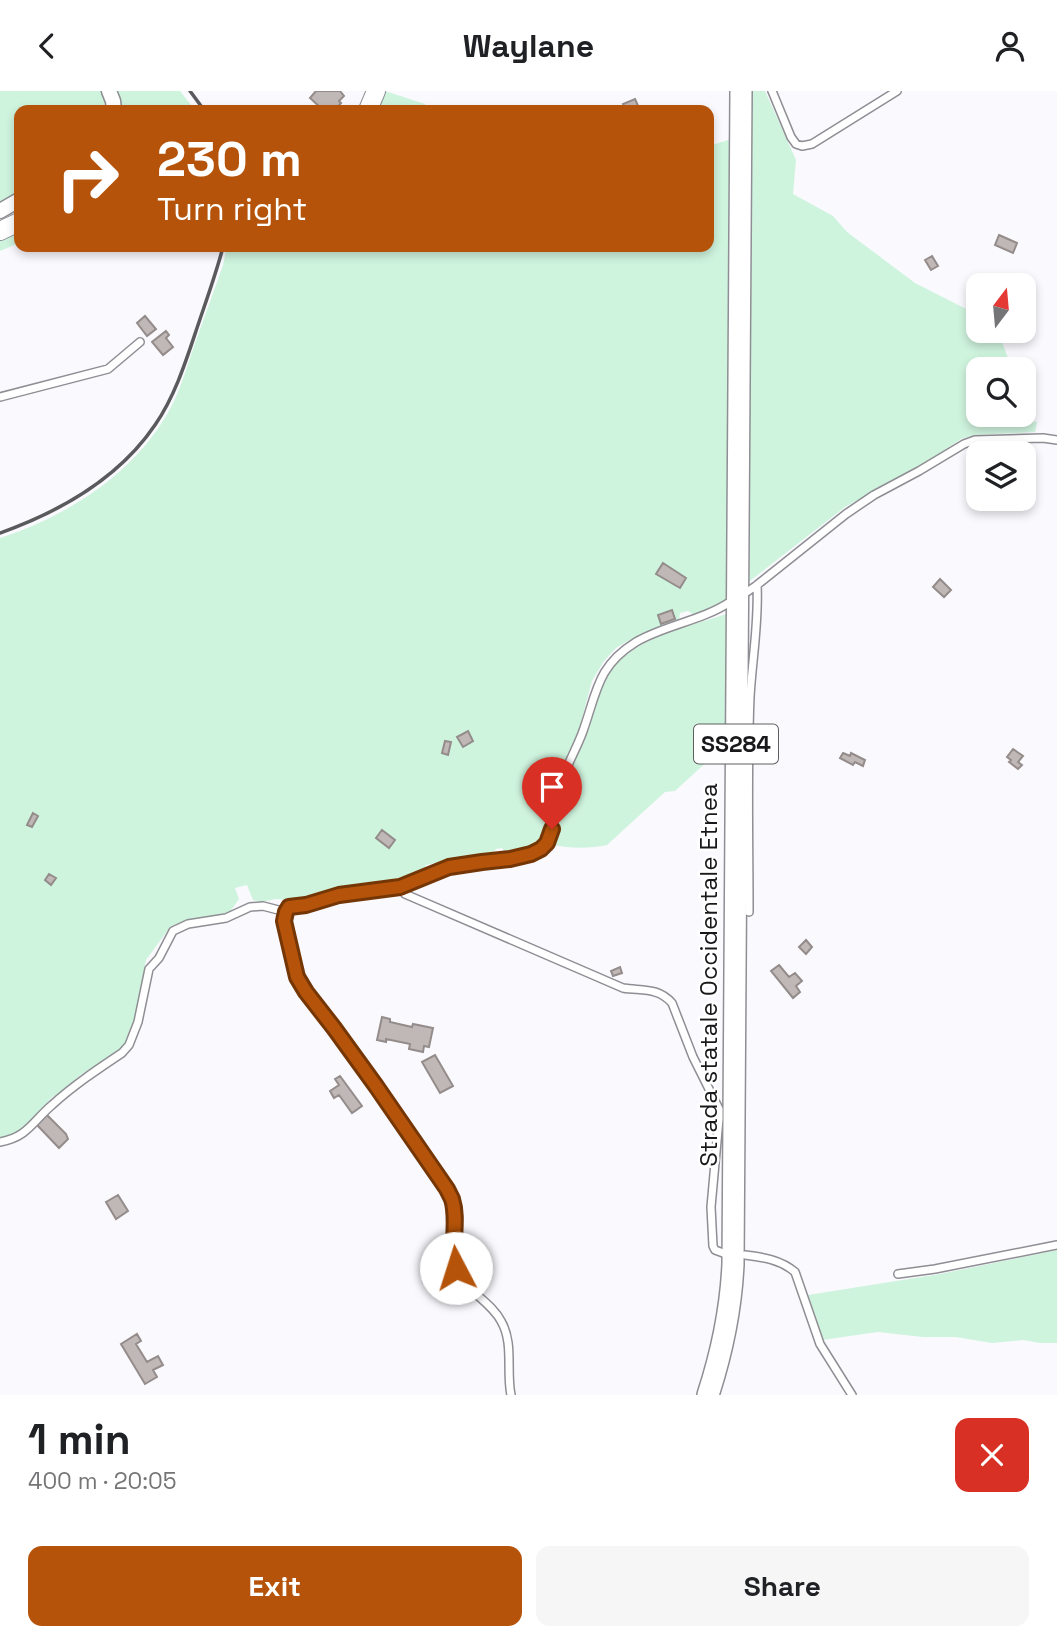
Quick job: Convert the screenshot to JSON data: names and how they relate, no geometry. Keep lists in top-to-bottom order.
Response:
{
  "streets": {
    "main road": ["SS284", "Strada statale Occidentale Etnea"]
  },
  "north": "top",
  "page": {
    "header": "Waylane",
    "turn": ["230 m", "Turn right"],
    "heading": ["1 min", "400 m · 20:05"],
    "buttons": ["Exit", "Share"]
  }
}
